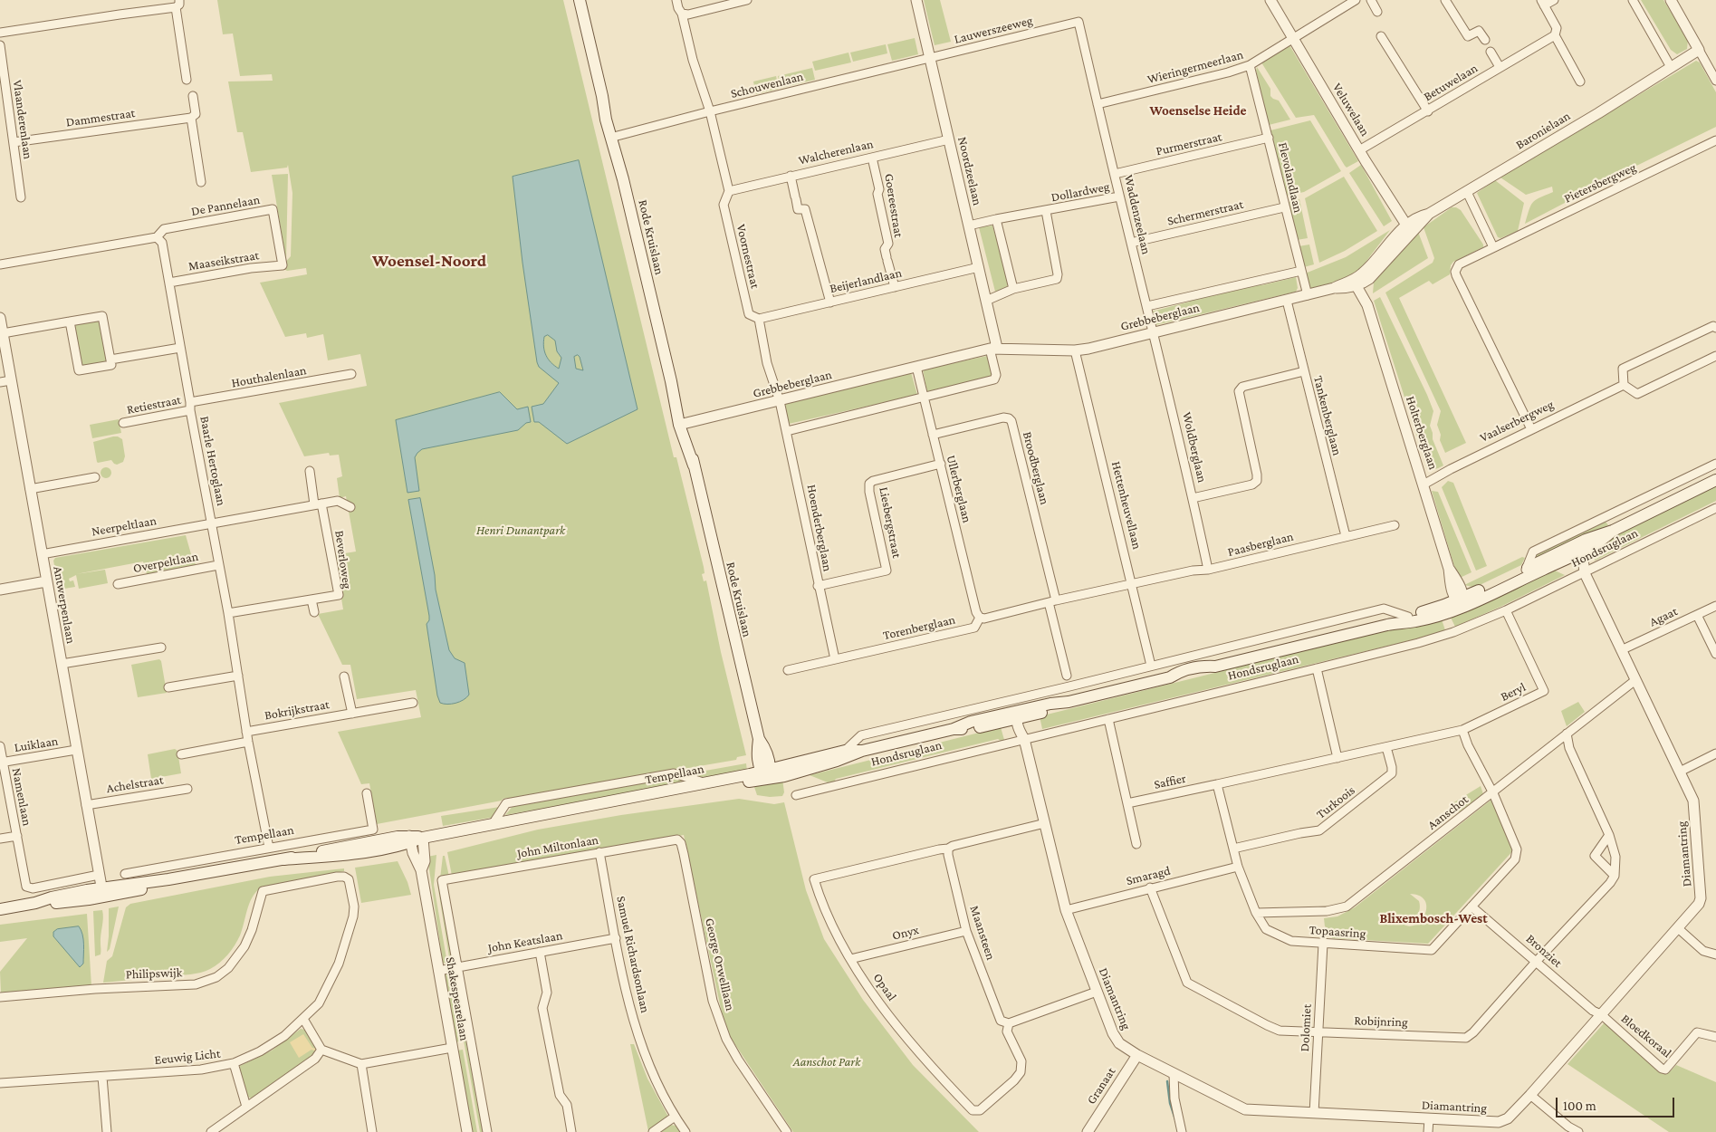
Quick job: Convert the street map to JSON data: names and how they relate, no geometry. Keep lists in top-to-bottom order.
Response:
{
  "streets": {
    "main road": ["Rode Kruislaan", "Hondsruglaan", "Tempellaan"],
    "street": [
      "Lauwerszeeweg",
      "Wieringermeerlaan",
      "Betuwelaan",
      "Schouwenlaan",
      "Veluwelaan",
      "Dammestraat",
      "Vlaanderenlaan",
      "Baronielaan",
      "Purmerstraat",
      "Walcherenlaan",
      "Noordzeelaan",
      "Flevolandlaan",
      "Pietersbergweg",
      "Dollardweg",
      "De Pannelaan",
      "Goereestraat",
      "Schermerstraat",
      "Waddenzeelaan",
      "Voornestraat",
      "Maaseikstraat",
      "Beijerlandlaan",
      "Grebbeberglaan",
      "Houthalenlaan",
      "Retiestraat",
      "Tankenberglaan",
      "Vaalserbergweg",
      "Holterberglaan",
      "Woldberglaan",
      "Baarle Hertoglaan",
      "Broodberglaan",
      "Ullerberglaan",
      "Hettenheuvellaan",
      "Liesbergstraat",
      "Neerpeltlaan",
      "Hoenderberglaan",
      "Paasberglaan",
      "Beverloweg",
      "Overpeltlaan",
      "Antwerpenlaan",
      "Agaat",
      "Torenberglaan",
      "Beryl",
      "Bokrijkstraat",
      "Luiklaan",
      "Saffier",
      "Achelstraat",
      "Namenlaan",
      "Turkoois",
      "Aanschot",
      "John Miltonlaan",
      "Diamantring",
      "Smaragd",
      "Topaasring",
      "Onyx",
      "Maansteen",
      "John Keatslaan",
      "Bronziet",
      "Samuel Richardsonlaan",
      "George Orwelllaan",
      "Philipswijk",
      "Opaal",
      "Shakespearelaan",
      "Robijnring",
      "Dolomiet",
      "Bloedkoraal",
      "Eeuwig Licht",
      "Granaat"
    ]
  },
  "crossings": [
    ["Lauwerszeeweg", "Schouwenlaan"],
    ["Lauwerszeeweg", "Noordzeelaan"],
    ["Lauwerszeeweg", "Waddenzeelaan"],
    ["Wieringermeerlaan", "Veluwelaan"],
    ["Wieringermeerlaan", "Flevolandlaan"],
    ["Wieringermeerlaan", "Waddenzeelaan"],
    ["Betuwelaan", "Veluwelaan"],
    ["Schouwenlaan", "Noordzeelaan"],
    ["Schouwenlaan", "Rode Kruislaan"],
    ["Schouwenlaan", "Voornestraat"],
    ["Veluwelaan", "Baronielaan"],
    ["Dammestraat", "Vlaanderenlaan"],
    ["Baronielaan", "Grebbeberglaan"],
    ["Baronielaan", "Holterberglaan"],
    ["Purmerstraat", "Flevolandlaan"],
    ["Purmerstraat", "Waddenzeelaan"],
    ["Walcherenlaan", "Noordzeelaan"],
    ["Walcherenlaan", "Goereestraat"],
    ["Walcherenlaan", "Voornestraat"],
    ["Noordzeelaan", "Dollardweg"],
    ["Noordzeelaan", "Beijerlandlaan"],
    ["Noordzeelaan", "Grebbeberglaan"],
    ["Flevolandlaan", "Schermerstraat"],
    ["Flevolandlaan", "Grebbeberglaan"],
    ["Pietersbergweg", "Vaalserbergweg"],
    ["Dollardweg", "Waddenzeelaan"],
    ["De Pannelaan", "Maaseikstraat"],
    ["De Pannelaan", "Baarle Hertoglaan"],
    ["Goereestraat", "Beijerlandlaan"],
    ["Schermerstraat", "Waddenzeelaan"],
    ["Waddenzeelaan", "Grebbeberglaan"],
    ["Waddenzeelaan", "Woldberglaan"],
    ["Rode Kruislaan", "Grebbeberglaan"],
    ["Rode Kruislaan", "Hondsruglaan"],
    ["Rode Kruislaan", "Tempellaan"],
    ["Voornestraat", "Beijerlandlaan"],
    ["Voornestraat", "Grebbeberglaan"],
    ["Voornestraat", "Hoenderberglaan"],
    ["Maaseikstraat", "Baarle Hertoglaan"],
    ["Grebbeberglaan", "Tankenberglaan"],
    ["Grebbeberglaan", "Holterberglaan"],
    ["Grebbeberglaan", "Woldberglaan"],
    ["Grebbeberglaan", "Ullerberglaan"],
    ["Grebbeberglaan", "Hettenheuvellaan"],
    ["Grebbeberglaan", "Hoenderberglaan"],
    ["Houthalenlaan", "Baarle Hertoglaan"],
    ["Retiestraat", "Baarle Hertoglaan"],
    ["Tankenberglaan", "Paasberglaan"],
    ["Vaalserbergweg", "Holterberglaan"],
    ["Holterberglaan", "Hondsruglaan"],
    ["Woldberglaan", "Paasberglaan"],
    ["Baarle Hertoglaan", "Neerpeltlaan"],
    ["Baarle Hertoglaan", "Beverloweg"],
    ["Baarle Hertoglaan", "Overpeltlaan"],
    ["Baarle Hertoglaan", "Bokrijkstraat"],
    ["Baarle Hertoglaan", "Tempellaan"],
    ["Broodberglaan", "Ullerberglaan"],
    ["Broodberglaan", "Torenberglaan"],
    ["Ullerberglaan", "Liesbergstraat"],
    ["Ullerberglaan", "Torenberglaan"],
    ["Hettenheuvellaan", "Paasberglaan"],
    ["Hettenheuvellaan", "Hondsruglaan"],
    ["Hettenheuvellaan", "Torenberglaan"],
    ["Liesbergstraat", "Hoenderberglaan"],
    ["Neerpeltlaan", "Antwerpenlaan"],
    ["Hoenderberglaan", "Torenberglaan"],
    ["Paasberglaan", "Torenberglaan"],
    ["Hondsruglaan", "Beryl"],
    ["Hondsruglaan", "Tempellaan"],
    ["Hondsruglaan", "Diamantring"],
    ["Antwerpenlaan", "Luiklaan"],
    ["Antwerpenlaan", "Tempellaan"],
    ["Antwerpenlaan", "Achelstraat"],
    ["Antwerpenlaan", "Namenlaan"],
    ["Agaat", "Diamantring"],
    ["Beryl", "Topaasring"],
    ["Luiklaan", "Namenlaan"],
    ["Tempellaan", "Shakespearelaan"],
    ["Saffier", "Topaasring"],
    ["Turkoois", "Topaasring"],
    ["Aanschot", "Diamantring"],
    ["Aanschot", "Topaasring"],
    ["John Miltonlaan", "Samuel Richardsonlaan"],
    ["John Miltonlaan", "George Orwelllaan"],
    ["John Miltonlaan", "Shakespearelaan"],
    ["Diamantring", "Smaragd"],
    ["Diamantring", "Bronziet"],
    ["Diamantring", "Dolomiet"],
    ["Diamantring", "Bloedkoraal"],
    ["Diamantring", "Granaat"],
    ["Smaragd", "Topaasring"],
    ["Smaragd", "Robijnring"],
    ["Topaasring", "Bronziet"],
    ["Topaasring", "Dolomiet"],
    ["Onyx", "Maansteen"],
    ["Onyx", "Opaal"],
    ["Maansteen", "Opaal"],
    ["John Keatslaan", "Samuel Richardsonlaan"],
    ["John Keatslaan", "Shakespearelaan"],
    ["Bronziet", "Robijnring"],
    ["Bronziet", "Bloedkoraal"],
    ["Philipswijk", "Eeuwig Licht"],
    ["Robijnring", "Dolomiet"]
  ],
  "districts": ["Woenselse Heide", "Woensel-Noord", "Blixembosch-West"],
  "parks": ["Henri Dunantpark", "Aanschot Park"],
  "scale_bar": "100 m"
}
